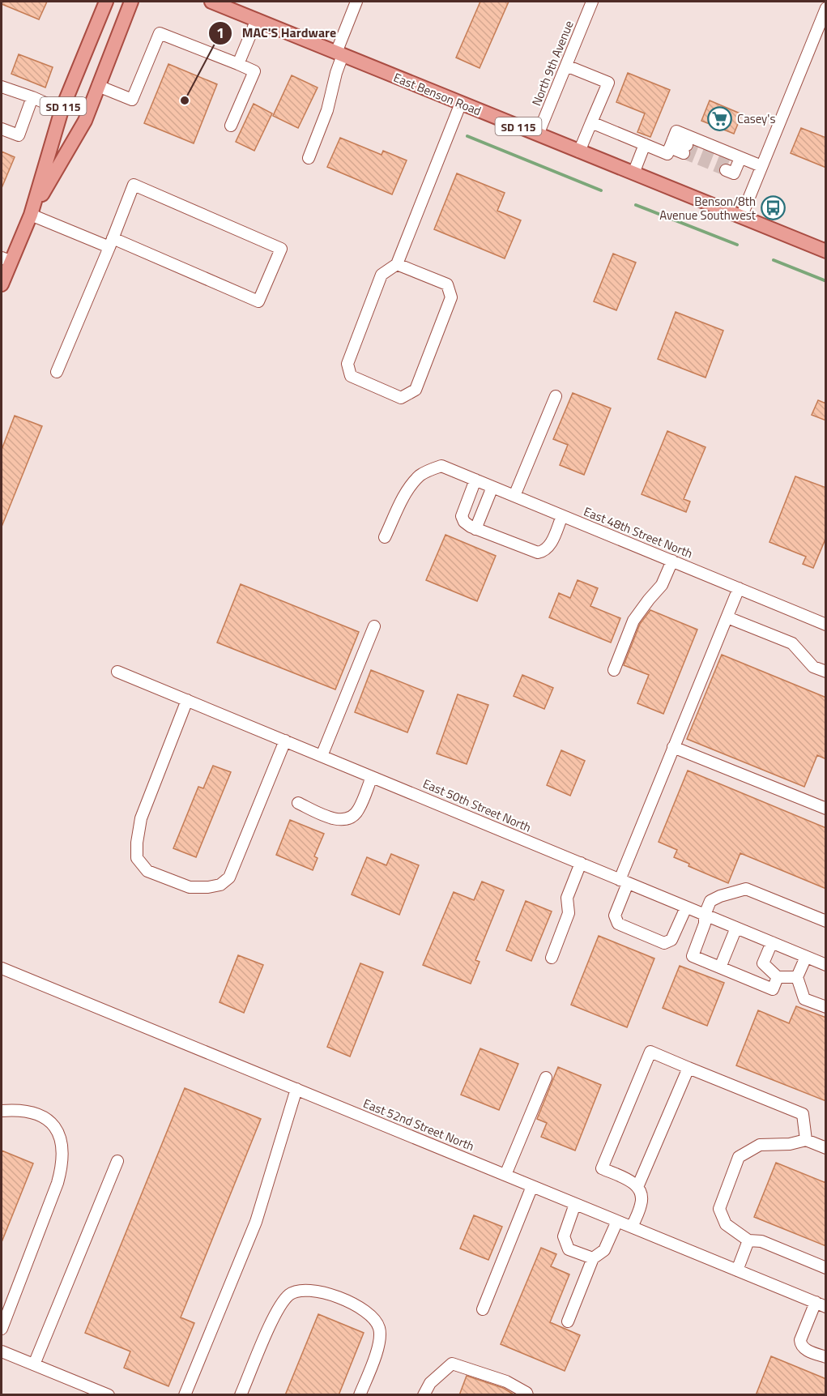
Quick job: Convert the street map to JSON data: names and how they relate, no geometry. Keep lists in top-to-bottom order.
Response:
{
  "streets": {
    "main road": ["East Benson Road", "SD 115"],
    "street": [
      "North 9th Avenue",
      "East 48th Street North",
      "East 50th Street North",
      "East 52nd Street North"
    ]
  },
  "crossings": [
    ["North 9th Avenue", "East Benson Road"]
  ],
  "places": {
    "other": ["MAC'S Hardware"],
    "supermarket": ["Casey's"],
    "bus stop": ["Benson/8th Avenue Southwest"]
  }
}
